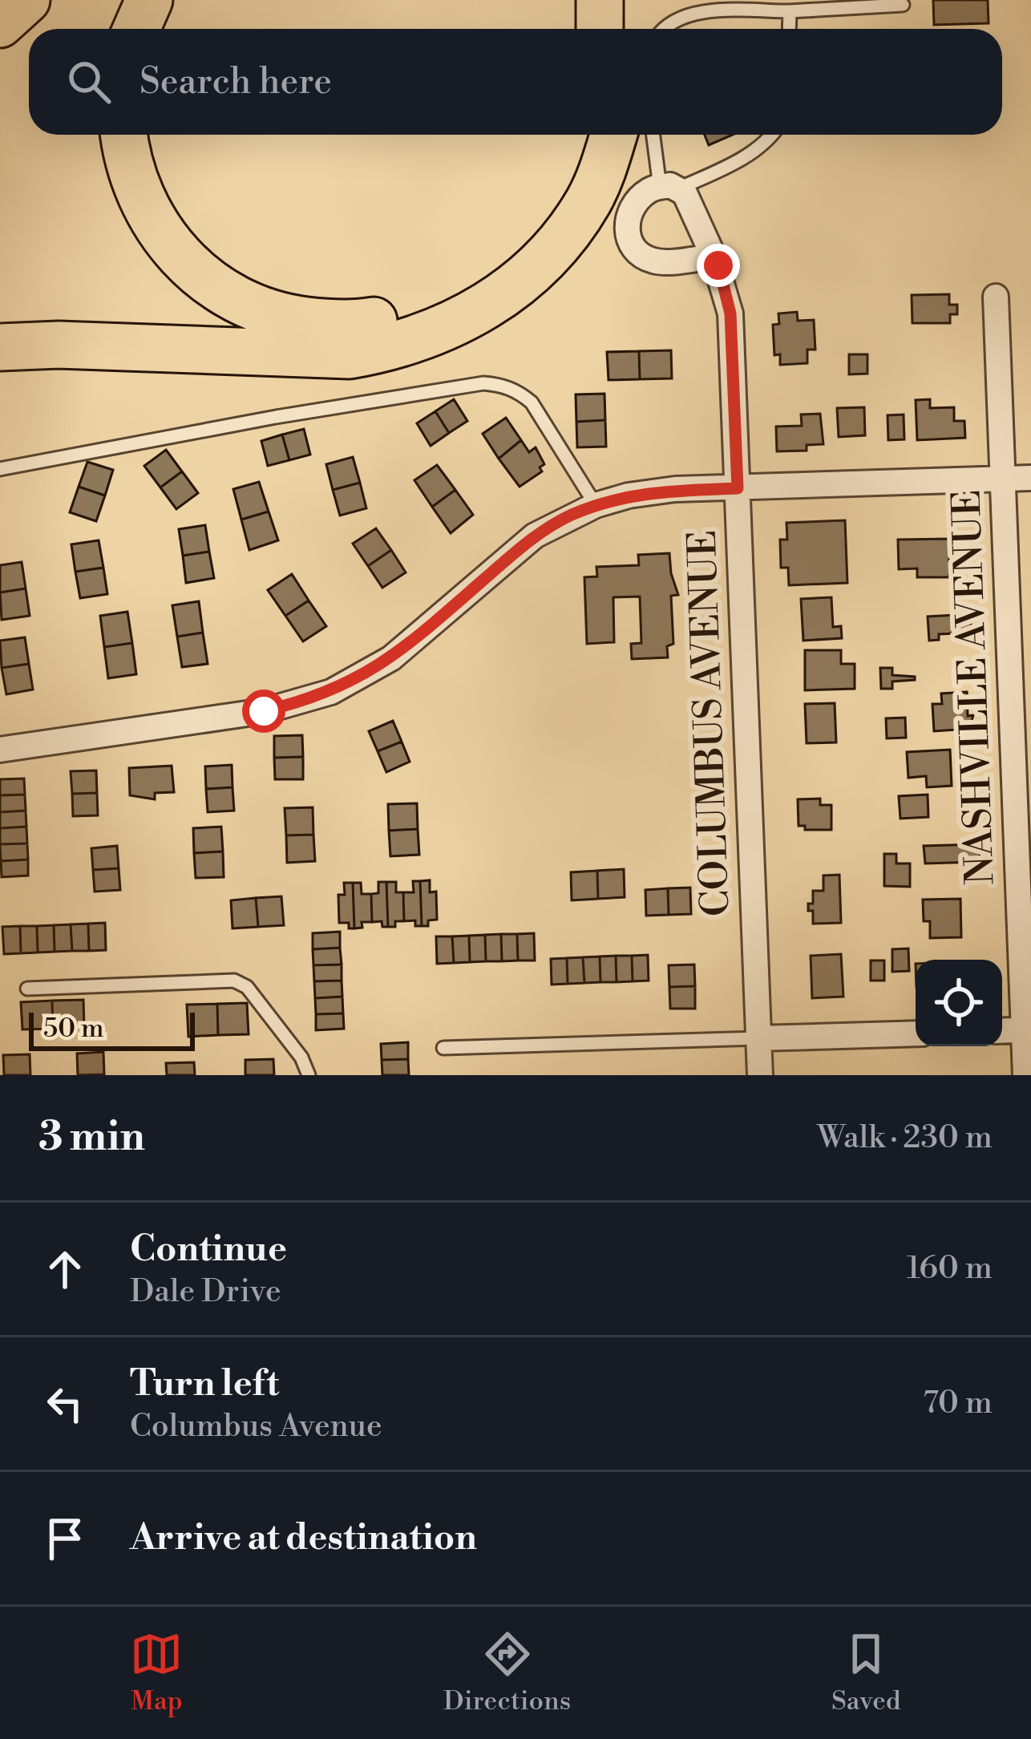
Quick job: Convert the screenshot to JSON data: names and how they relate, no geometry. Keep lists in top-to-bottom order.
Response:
{
  "streets": {
    "street": ["NASHVILLE AVENUE", "COLUMBUS AVENUE"]
  },
  "scale_bar": "50 m",
  "page": {
    "search": "Search here",
    "scale": "50 m",
    "heading": ["3 min", "Walk · 230 m"],
    "list": [
      ["Continue", "Dale Drive", "160 m"],
      ["Turn left", "Columbus Avenue", "70 m"],
      "Arrive at destination"
    ],
    "nav": ["Map", "Directions", "Saved"]
  }
}
